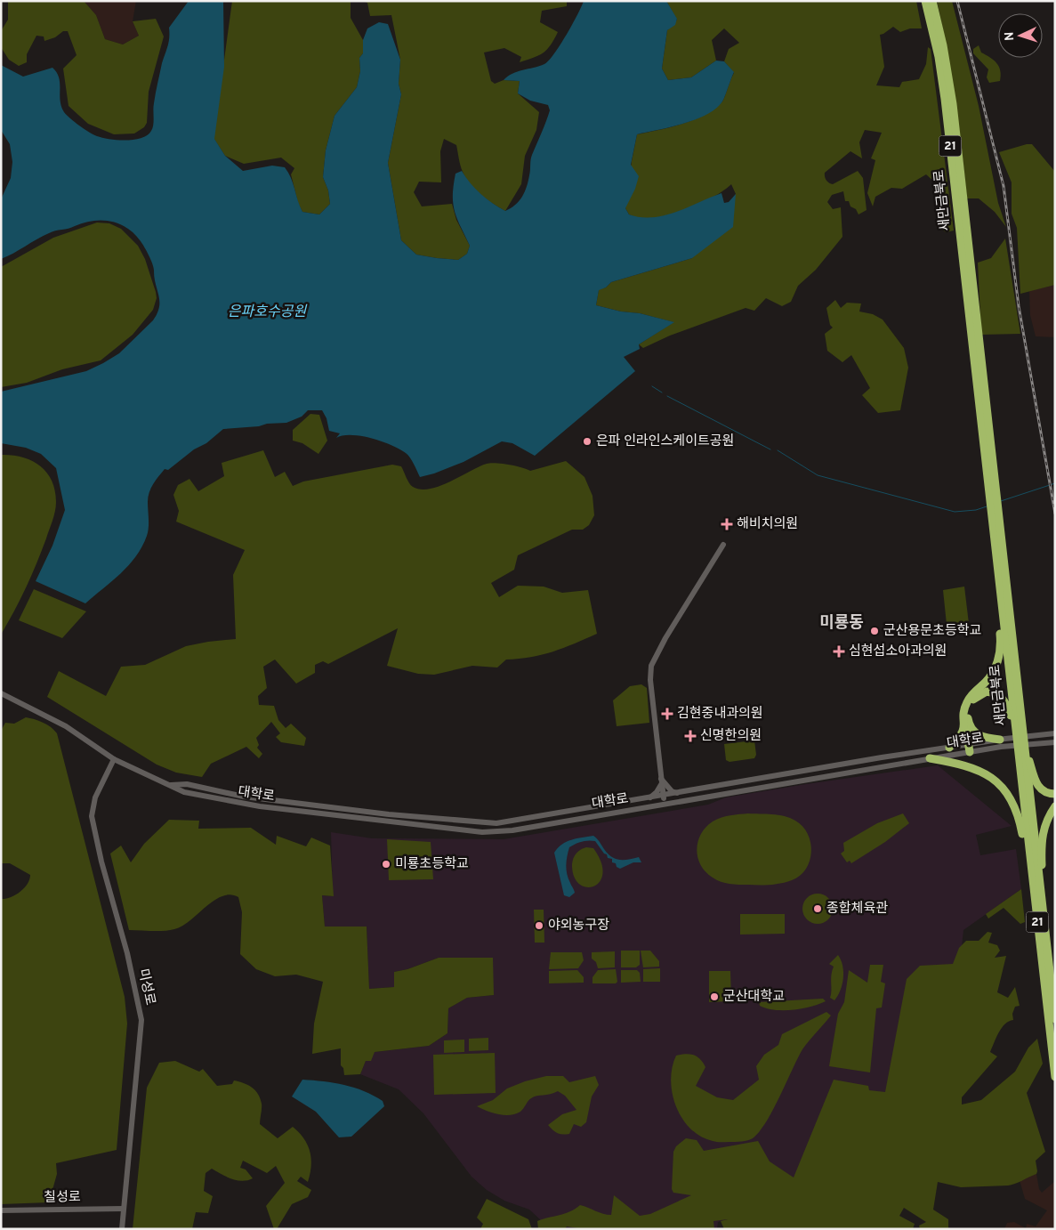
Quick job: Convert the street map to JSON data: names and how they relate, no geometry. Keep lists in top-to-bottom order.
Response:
{
  "streets": {
    "highway": ["21", "새만금북로"],
    "street": ["대학로", "미성로", "칠성로"]
  },
  "crossings": [
    ["대학로", "미성로"],
    ["미성로", "칠성로"]
  ],
  "districts": ["미룡동"],
  "water": ["은파호수공원"],
  "places": {
    "other": [
      "은파 인라인스케이트공원",
      "군산용문초등학교",
      "미룡초등학교",
      "종합체육관",
      "야외농구장",
      "군산대학교"
    ],
    "health": [
      "해비치의원",
      "심현섭소아과의원",
      "김현중내과의원",
      "신명한의원"
    ]
  },
  "north": "left"
}
